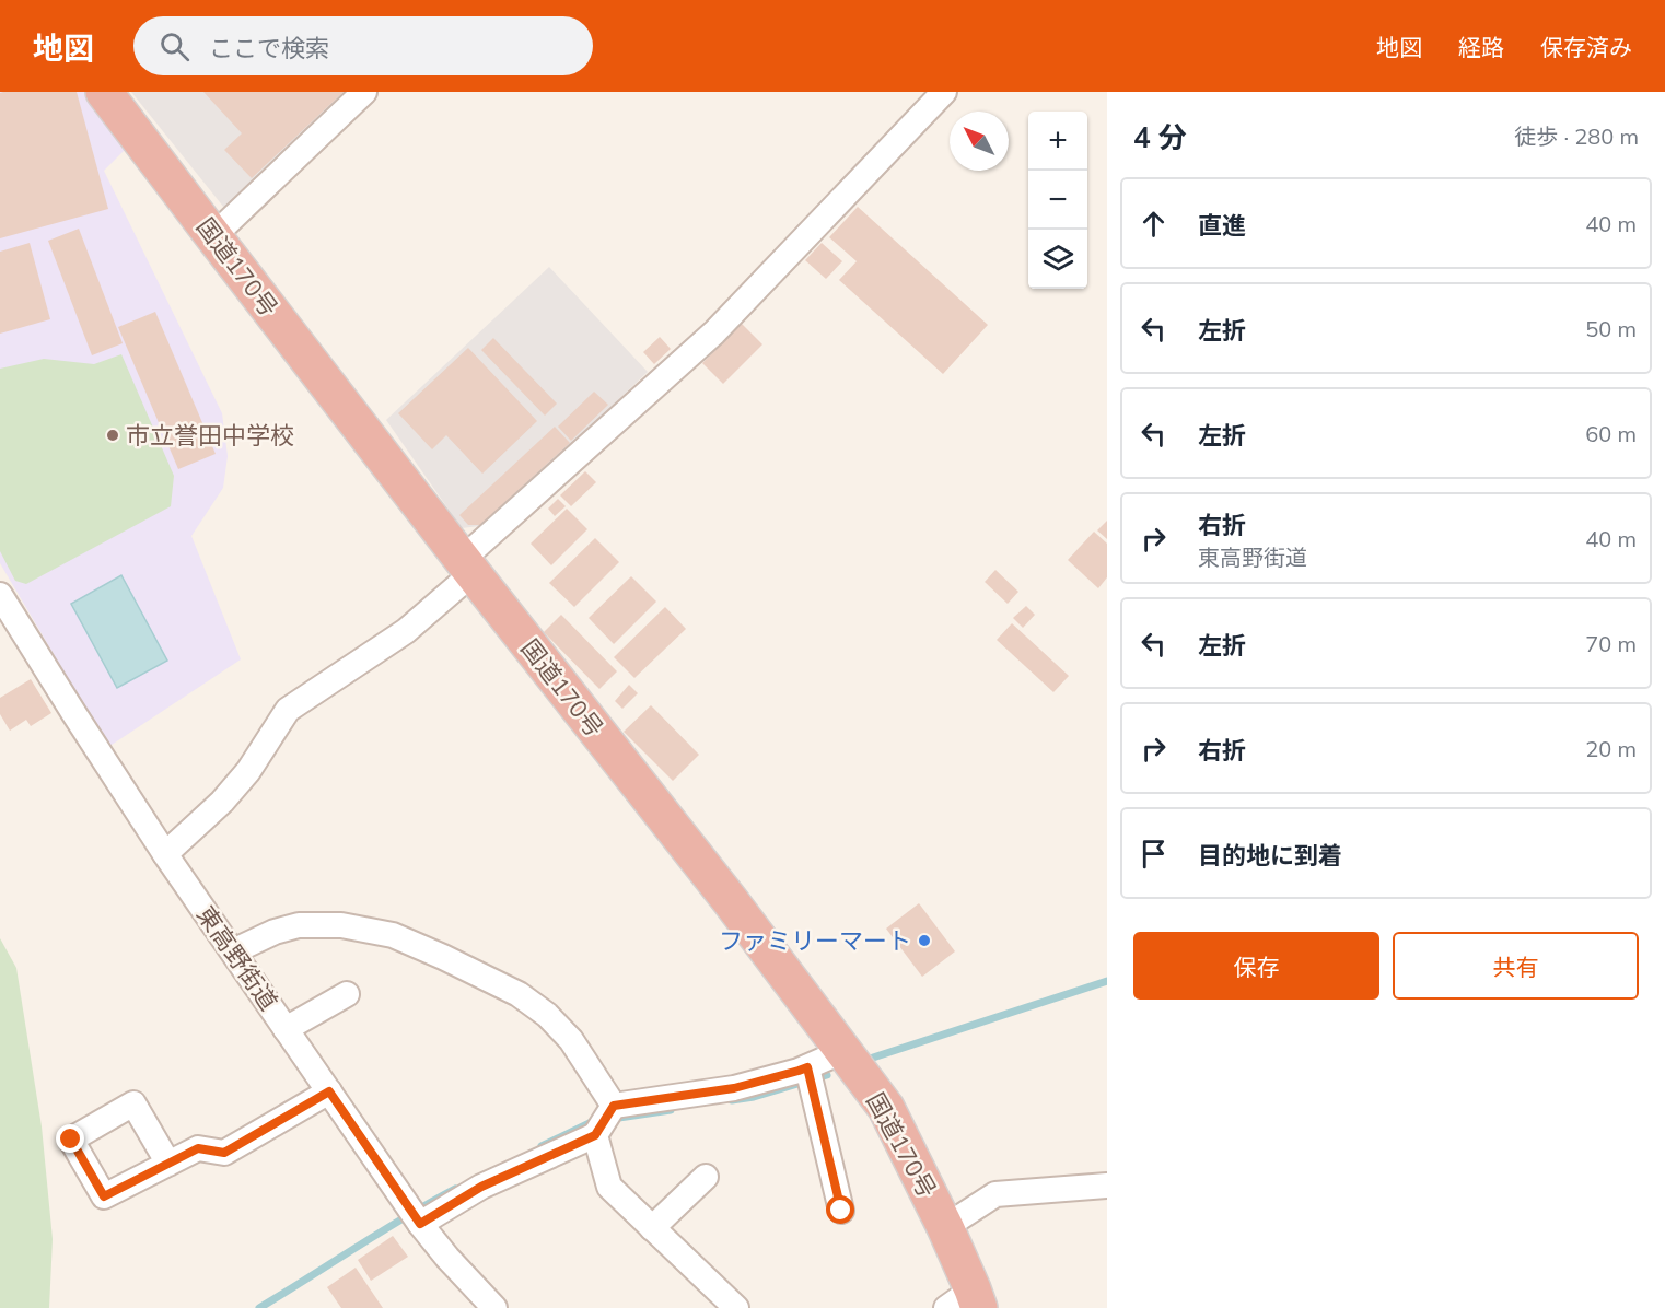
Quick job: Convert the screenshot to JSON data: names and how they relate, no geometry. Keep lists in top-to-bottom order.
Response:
{
  "streets": {
    "highway": ["国道170号"],
    "street": ["東高野街道"]
  },
  "places": ["市立誉田中学校", "ファミリーマート"],
  "north": "top left",
  "page": {
    "header": "地図",
    "search": "ここで検索",
    "nav": ["地図", "経路", "保存済み"],
    "heading": ["4 分", "徒歩 · 280 m"],
    "map_buttons": ["+", "−"],
    "list": [
      ["直進", "40 m"],
      ["左折", "50 m"],
      ["左折", "60 m"],
      ["右折", "東高野街道", "40 m"],
      ["左折", "70 m"],
      ["右折", "20 m"],
      "目的地に到着"
    ],
    "buttons": ["保存", "共有"]
  }
}
